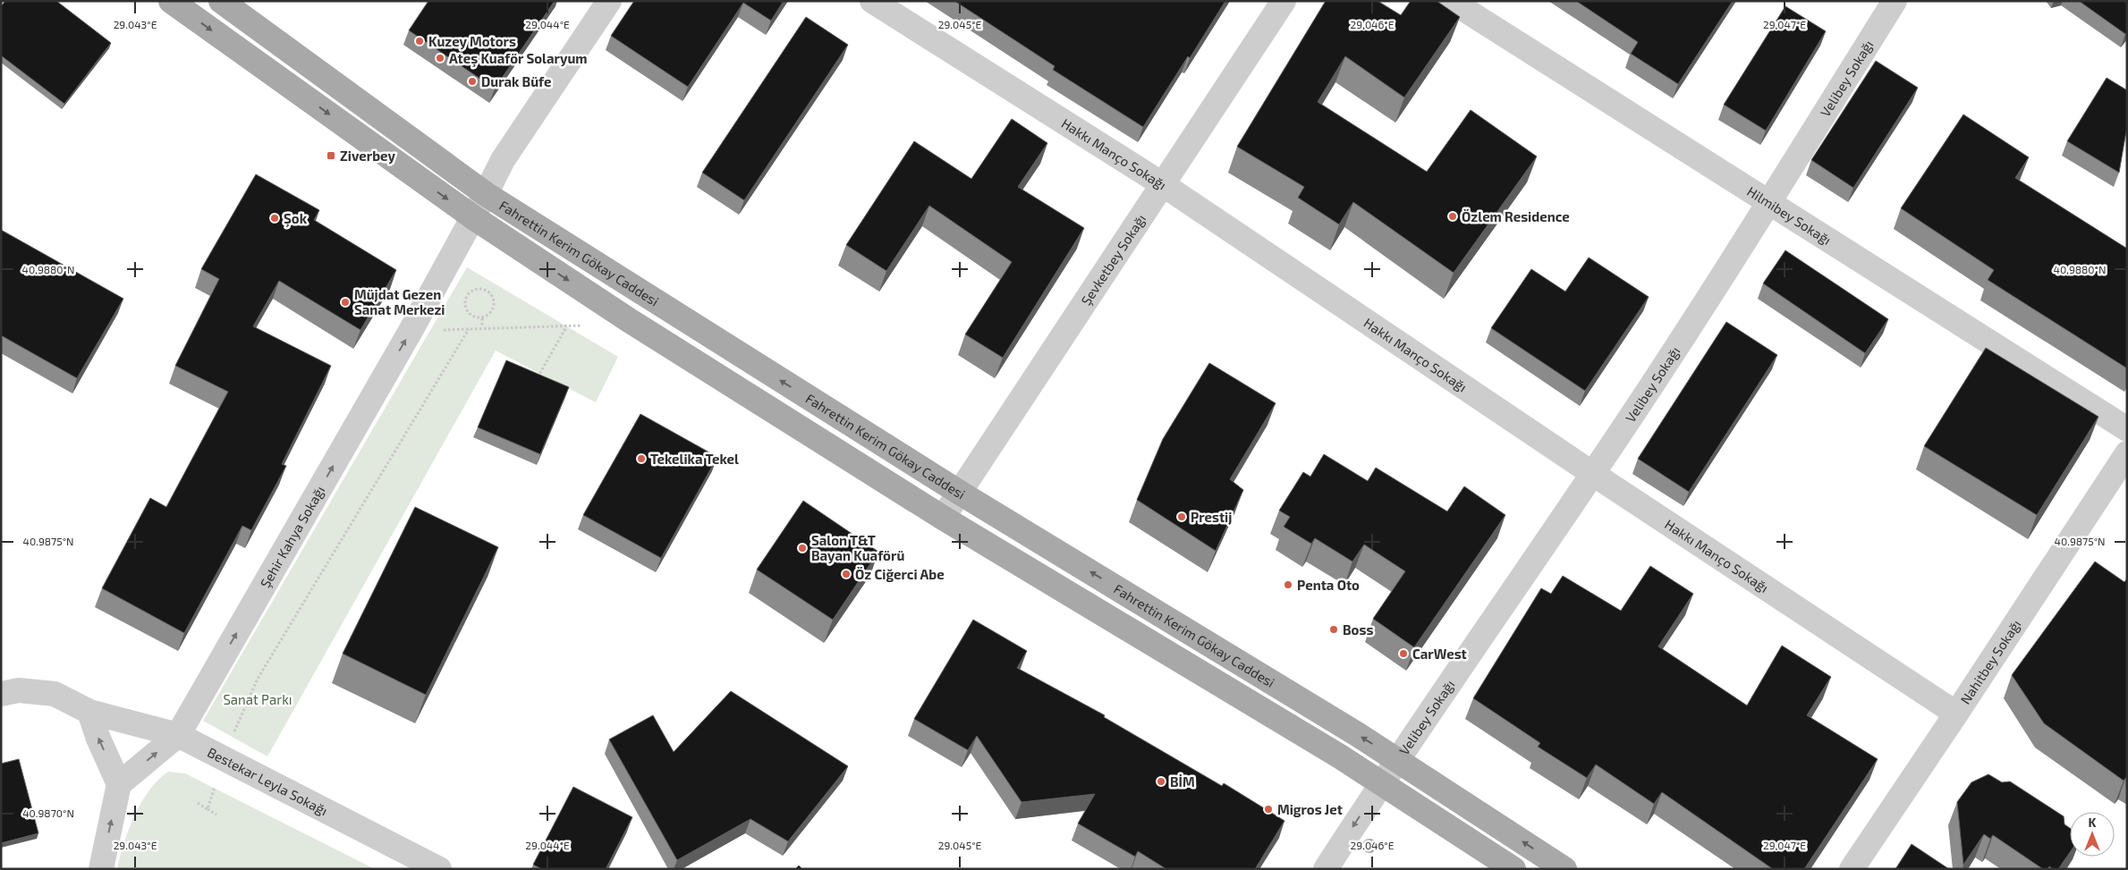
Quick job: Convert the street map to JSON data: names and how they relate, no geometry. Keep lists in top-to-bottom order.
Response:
{
  "streets": {
    "main road": ["Fahrettin Kerim Gökay Caddesi"],
    "street": [
      "Velibey Sokağı",
      "Hakkı Manço Sokağı",
      "Hilmibey Sokağı",
      "Şevketbey Sokağı",
      "Şehir Kahya Sokağı",
      "Nahitbey Sokağı",
      "Bestekar Leyla Sokağı"
    ]
  },
  "crossings": [
    ["Velibey Sokağı", "Hakkı Manço Sokağı"],
    ["Velibey Sokağı", "Hilmibey Sokağı"],
    ["Velibey Sokağı", "Fahrettin Kerim Gökay Caddesi"],
    ["Hakkı Manço Sokağı", "Şevketbey Sokağı"],
    ["Hakkı Manço Sokağı", "Nahitbey Sokağı"],
    ["Fahrettin Kerim Gökay Caddesi", "Şevketbey Sokağı"],
    ["Fahrettin Kerim Gökay Caddesi", "Şehir Kahya Sokağı"],
    ["Şehir Kahya Sokağı", "Bestekar Leyla Sokağı"]
  ],
  "one_way": ["Şehir Kahya Sokağı"],
  "parks": ["Sanat Parkı"],
  "places": {
    "other": [
      "Kuzey Motors",
      "Ateş Kuaför Solaryum",
      "Durak Büfe",
      "Özlem Residence",
      "Şok",
      "Müjdat Gezen Sanat Merkezi",
      "Tekelika Tekel",
      "Prestij",
      "Salon T&T Bayan Kuaförü",
      "Öz Ciğerci Abe",
      "Penta Oto",
      "Boss",
      "CarWest",
      "BİM",
      "Migros Jet"
    ],
    "transit": ["Ziverbey"]
  },
  "north": "top",
  "coordinates": [
    "29.043°E",
    "29.044°E",
    "29.045°E",
    "29.046°E",
    "29.047°E",
    "40.9880°N",
    "40.9875°N",
    "40.9870°N"
  ]
}
